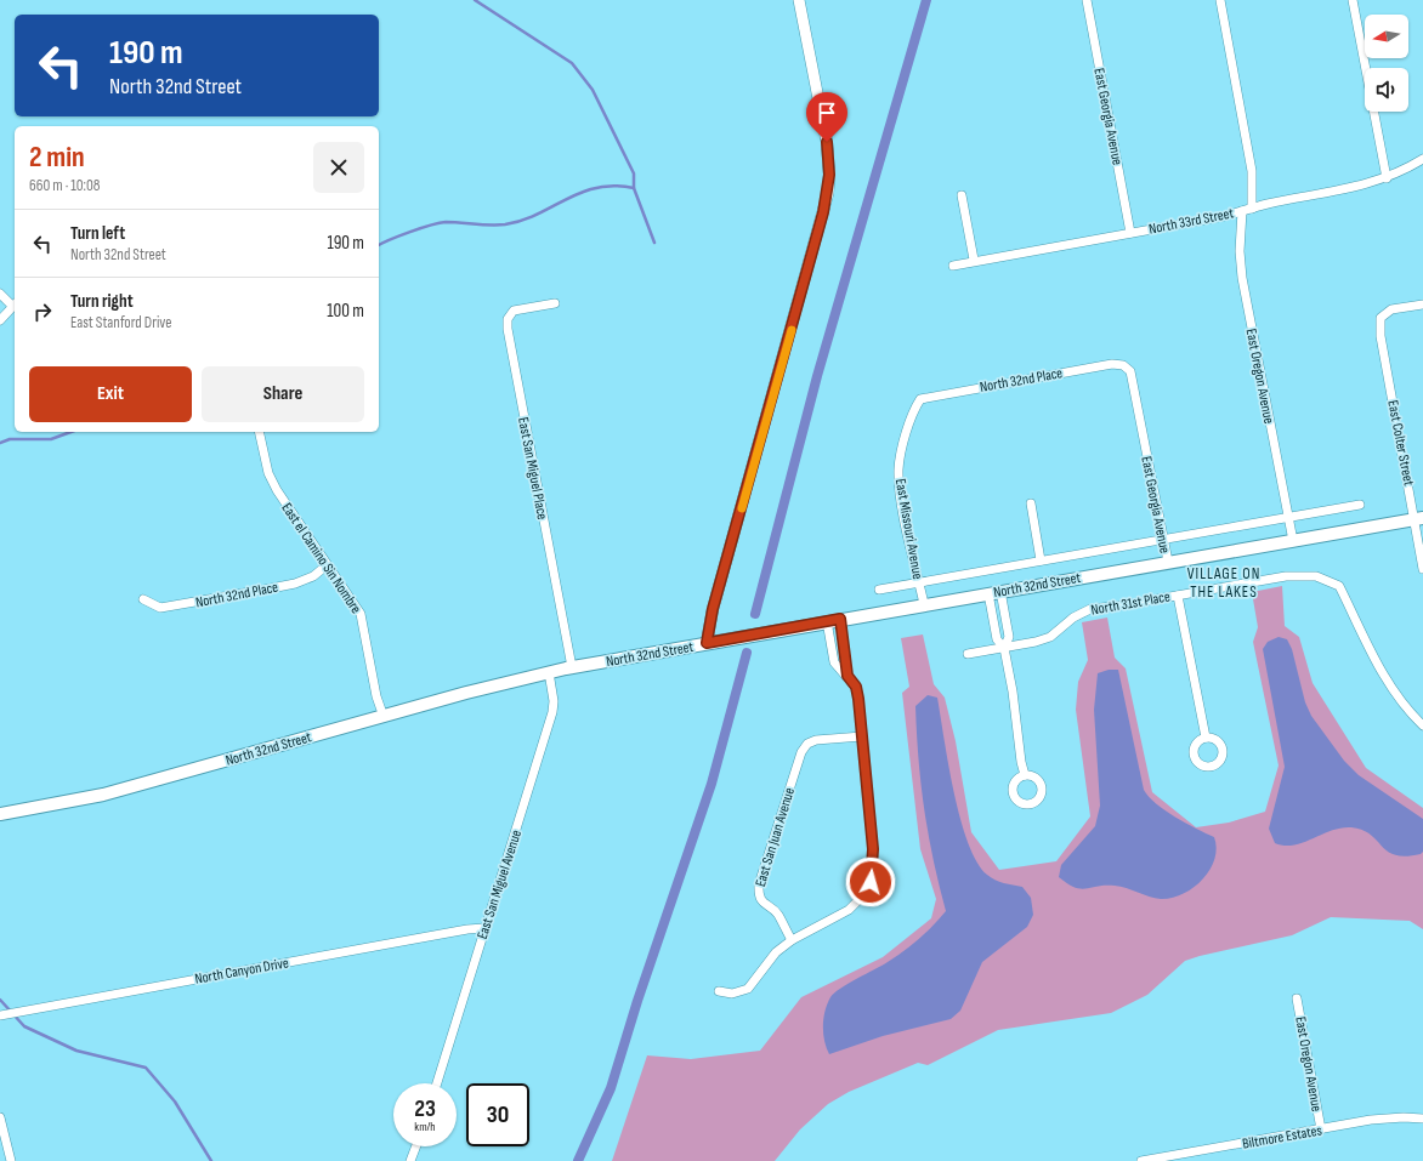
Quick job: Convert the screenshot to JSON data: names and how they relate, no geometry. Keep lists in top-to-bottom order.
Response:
{
  "streets": {
    "main road": ["North 32nd Street"],
    "street": [
      "East Georgia Avenue",
      "North 33rd Street",
      "East Oregon Avenue",
      "North 32nd Place",
      "East Colter Street",
      "East San Miguel Place",
      "East Missouri Avenue",
      "East el Camino Sin Nombre",
      "North 31st Place",
      "East San Juan Avenue",
      "East San Miguel Avenue",
      "North Canyon Drive",
      "Biltmore Estates"
    ]
  },
  "crossings": [
    ["East Georgia Avenue", "North 33rd Street"],
    ["East Georgia Avenue", "North 32nd Place"],
    ["East Georgia Avenue", "North 32nd Street"],
    ["North 33rd Street", "East Oregon Avenue"],
    ["East Oregon Avenue", "North 32nd Street"],
    ["East Oregon Avenue", "Biltmore Estates"],
    ["North 32nd Place", "East Missouri Avenue"],
    ["North 32nd Place", "East el Camino Sin Nombre"],
    ["East Colter Street", "North 32nd Street"],
    ["East San Miguel Place", "North 32nd Street"],
    ["East Missouri Avenue", "North 32nd Street"],
    ["East el Camino Sin Nombre", "North 32nd Street"],
    ["North 32nd Street", "East San Miguel Avenue"],
    ["East San Miguel Avenue", "North Canyon Drive"]
  ],
  "districts": ["VILLAGE ON THE LAKES"],
  "north": "left",
  "page": {
    "turn": ["190 m", "North 32nd Street"],
    "heading": ["2 min", "660 m · 10:08"],
    "list": [
      {
        "name": "Turn left",
        "note": "North 32nd Street",
        "value": "190 m"
      },
      {
        "name": "Turn right",
        "note": "East Stanford Drive",
        "value": "100 m"
      }
    ],
    "buttons": ["Exit", "Share"],
    "speed": "23 km/h",
    "limit": "30"
  }
}
